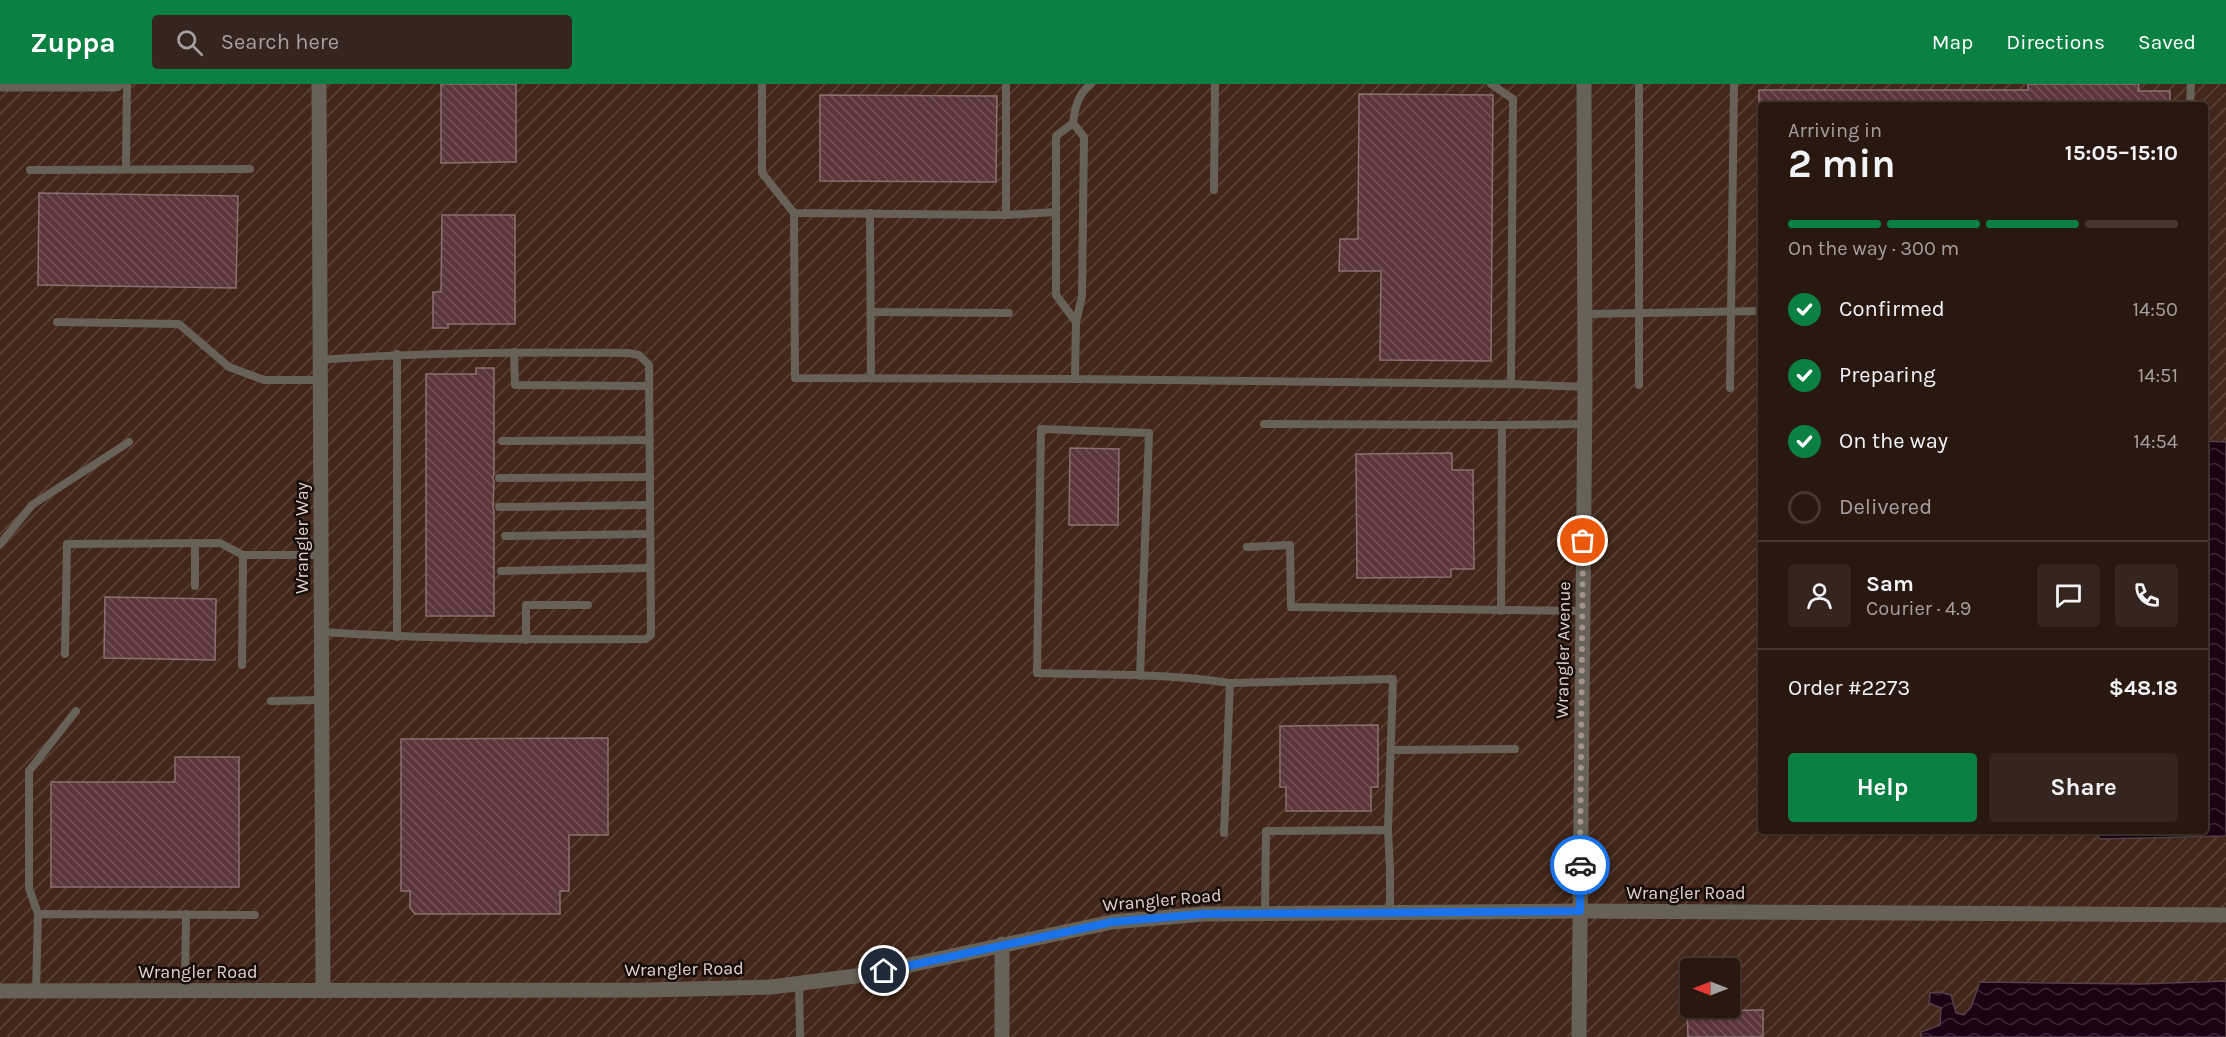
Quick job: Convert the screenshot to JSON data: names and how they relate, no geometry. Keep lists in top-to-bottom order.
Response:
{
  "streets": {
    "street": ["Wrangler Way", "Wrangler Avenue", "Wrangler Road"]
  },
  "crossings": [
    ["Wrangler Way", "Wrangler Road"],
    ["Wrangler Avenue", "Wrangler Road"]
  ],
  "north": "left",
  "page": {
    "header": "Zuppa",
    "search": "Search here",
    "nav": ["Map", "Directions", "Saved"],
    "heading": ["2 min", "Arriving in", "15:05–15:10"],
    "panel": [
      "Sam",
      "Courier · 4.9",
      "Order #2273",
      "$48.18"
    ],
    "bar": "On the way · 300 m",
    "list": [
      ["Confirmed", "14:50"],
      ["Preparing", "14:51"],
      ["On the way", "14:54"],
      "Delivered"
    ],
    "buttons": ["Help", "Share"]
  }
}
